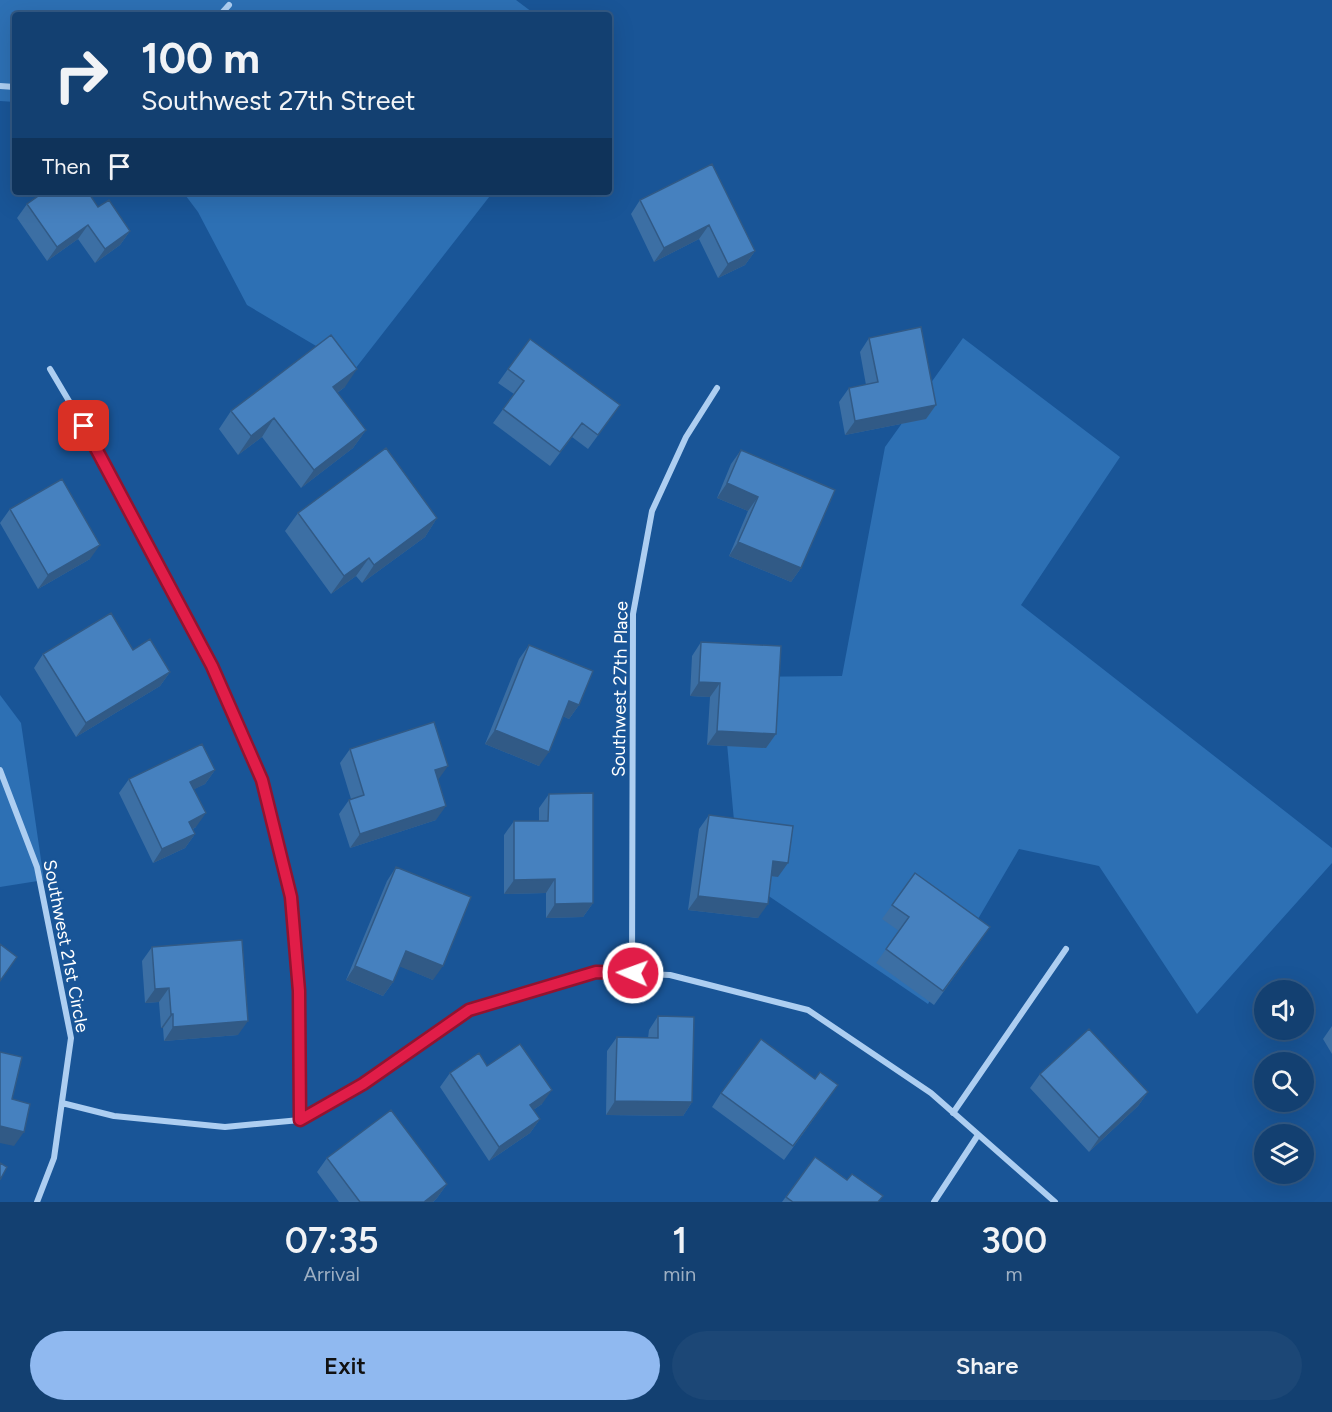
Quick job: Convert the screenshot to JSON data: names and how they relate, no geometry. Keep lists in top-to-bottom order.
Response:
{
  "streets": {
    "street": ["Southwest 27th Place", "Southwest 21st Circle"]
  },
  "page": {
    "turn": ["100 m", "Southwest 27th Street"],
    "then": "Then",
    "eta": [
      "07:35",
      "Arrival",
      "1",
      "min",
      "300",
      "m"
    ],
    "buttons": ["Exit", "Share"]
  }
}
